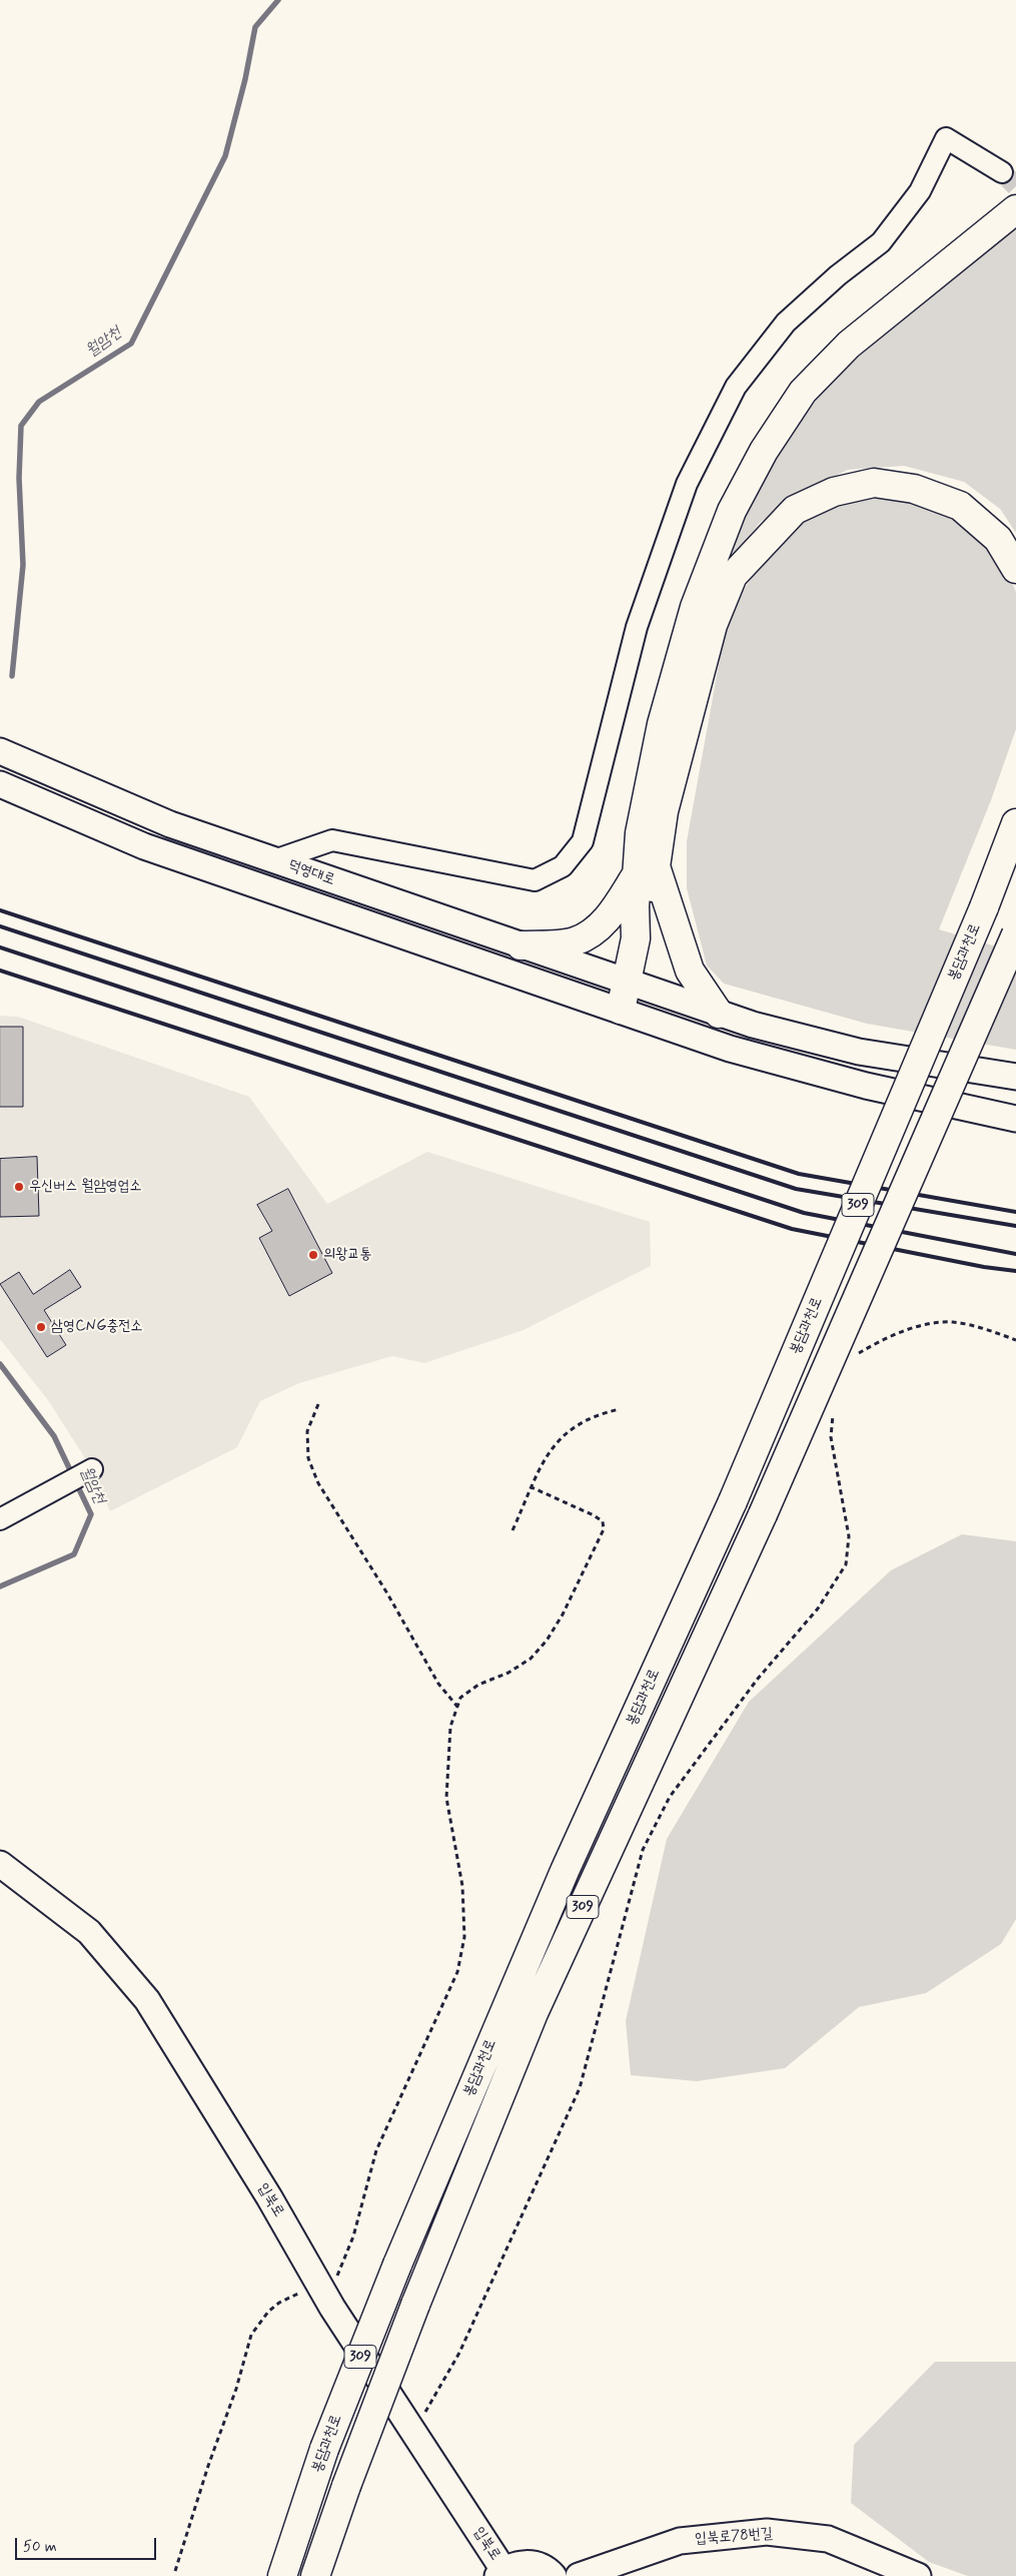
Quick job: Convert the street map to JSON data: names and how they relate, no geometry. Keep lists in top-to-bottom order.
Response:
{
  "streets": {
    "highway": ["봉담과천로", "309"],
    "street": ["덕영대로", "입북로", "입북로78번길"]
  },
  "water": ["월암천"],
  "places": ["우신버스 월암영업소", "의왕교통", "삼영CNG충전소"],
  "scale_bar": "50 m"
}
